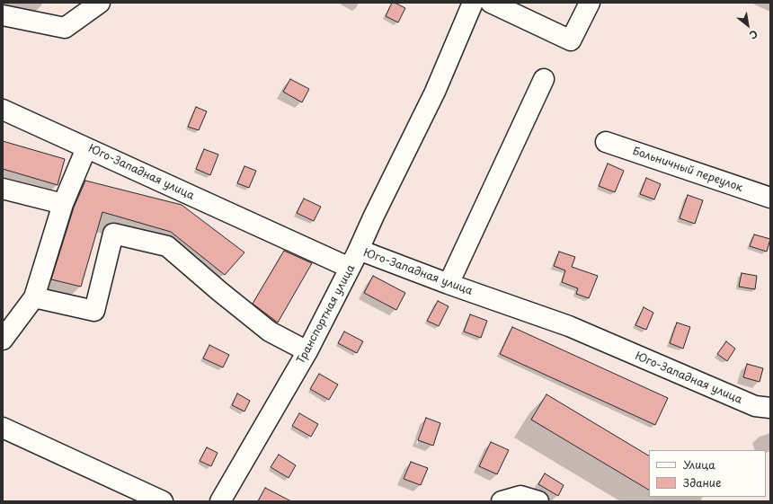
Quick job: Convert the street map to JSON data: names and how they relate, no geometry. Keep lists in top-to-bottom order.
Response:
{
  "streets": {
    "street": ["Больничный переулок", "Юго-Западная улица", "Транспортная улица"]
  },
  "crossings": [
    ["Юго-Западная улица", "Транспортная улица"]
  ],
  "legend": ["Улица", "Здание"],
  "north": "bottom right"
}
